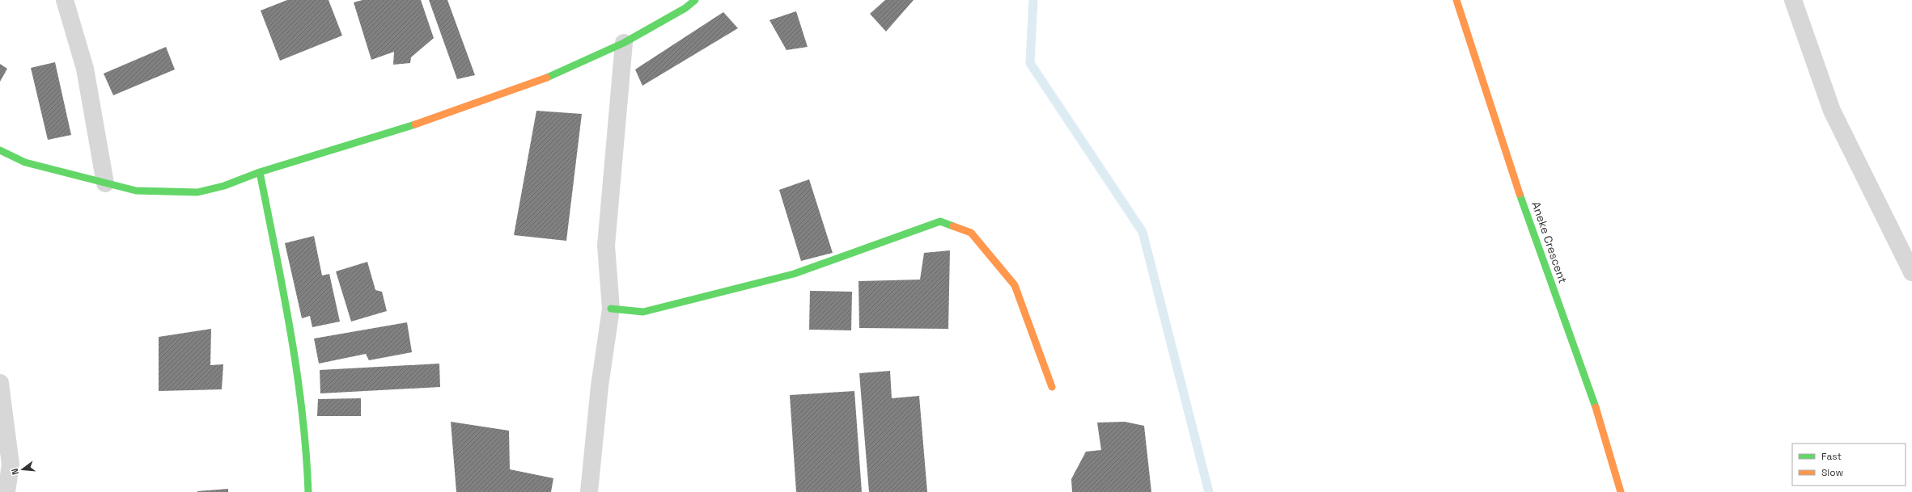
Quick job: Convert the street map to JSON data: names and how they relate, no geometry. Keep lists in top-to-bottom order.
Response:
{
  "streets": {
    "street": ["Aneke Crescent"]
  },
  "legend": ["Fast", "Slow"],
  "north": "left"
}
